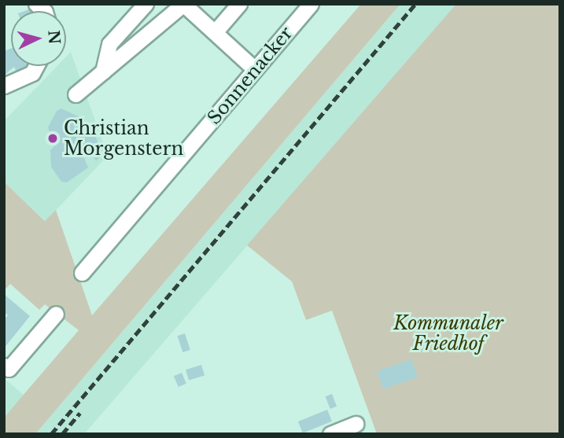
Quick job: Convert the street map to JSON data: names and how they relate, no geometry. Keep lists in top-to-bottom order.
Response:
{
  "streets": {
    "street": ["Sonnenacker"]
  },
  "parks": ["Kommunaler Friedhof"],
  "places": ["Christian Morgenstern"],
  "north": "right"
}
